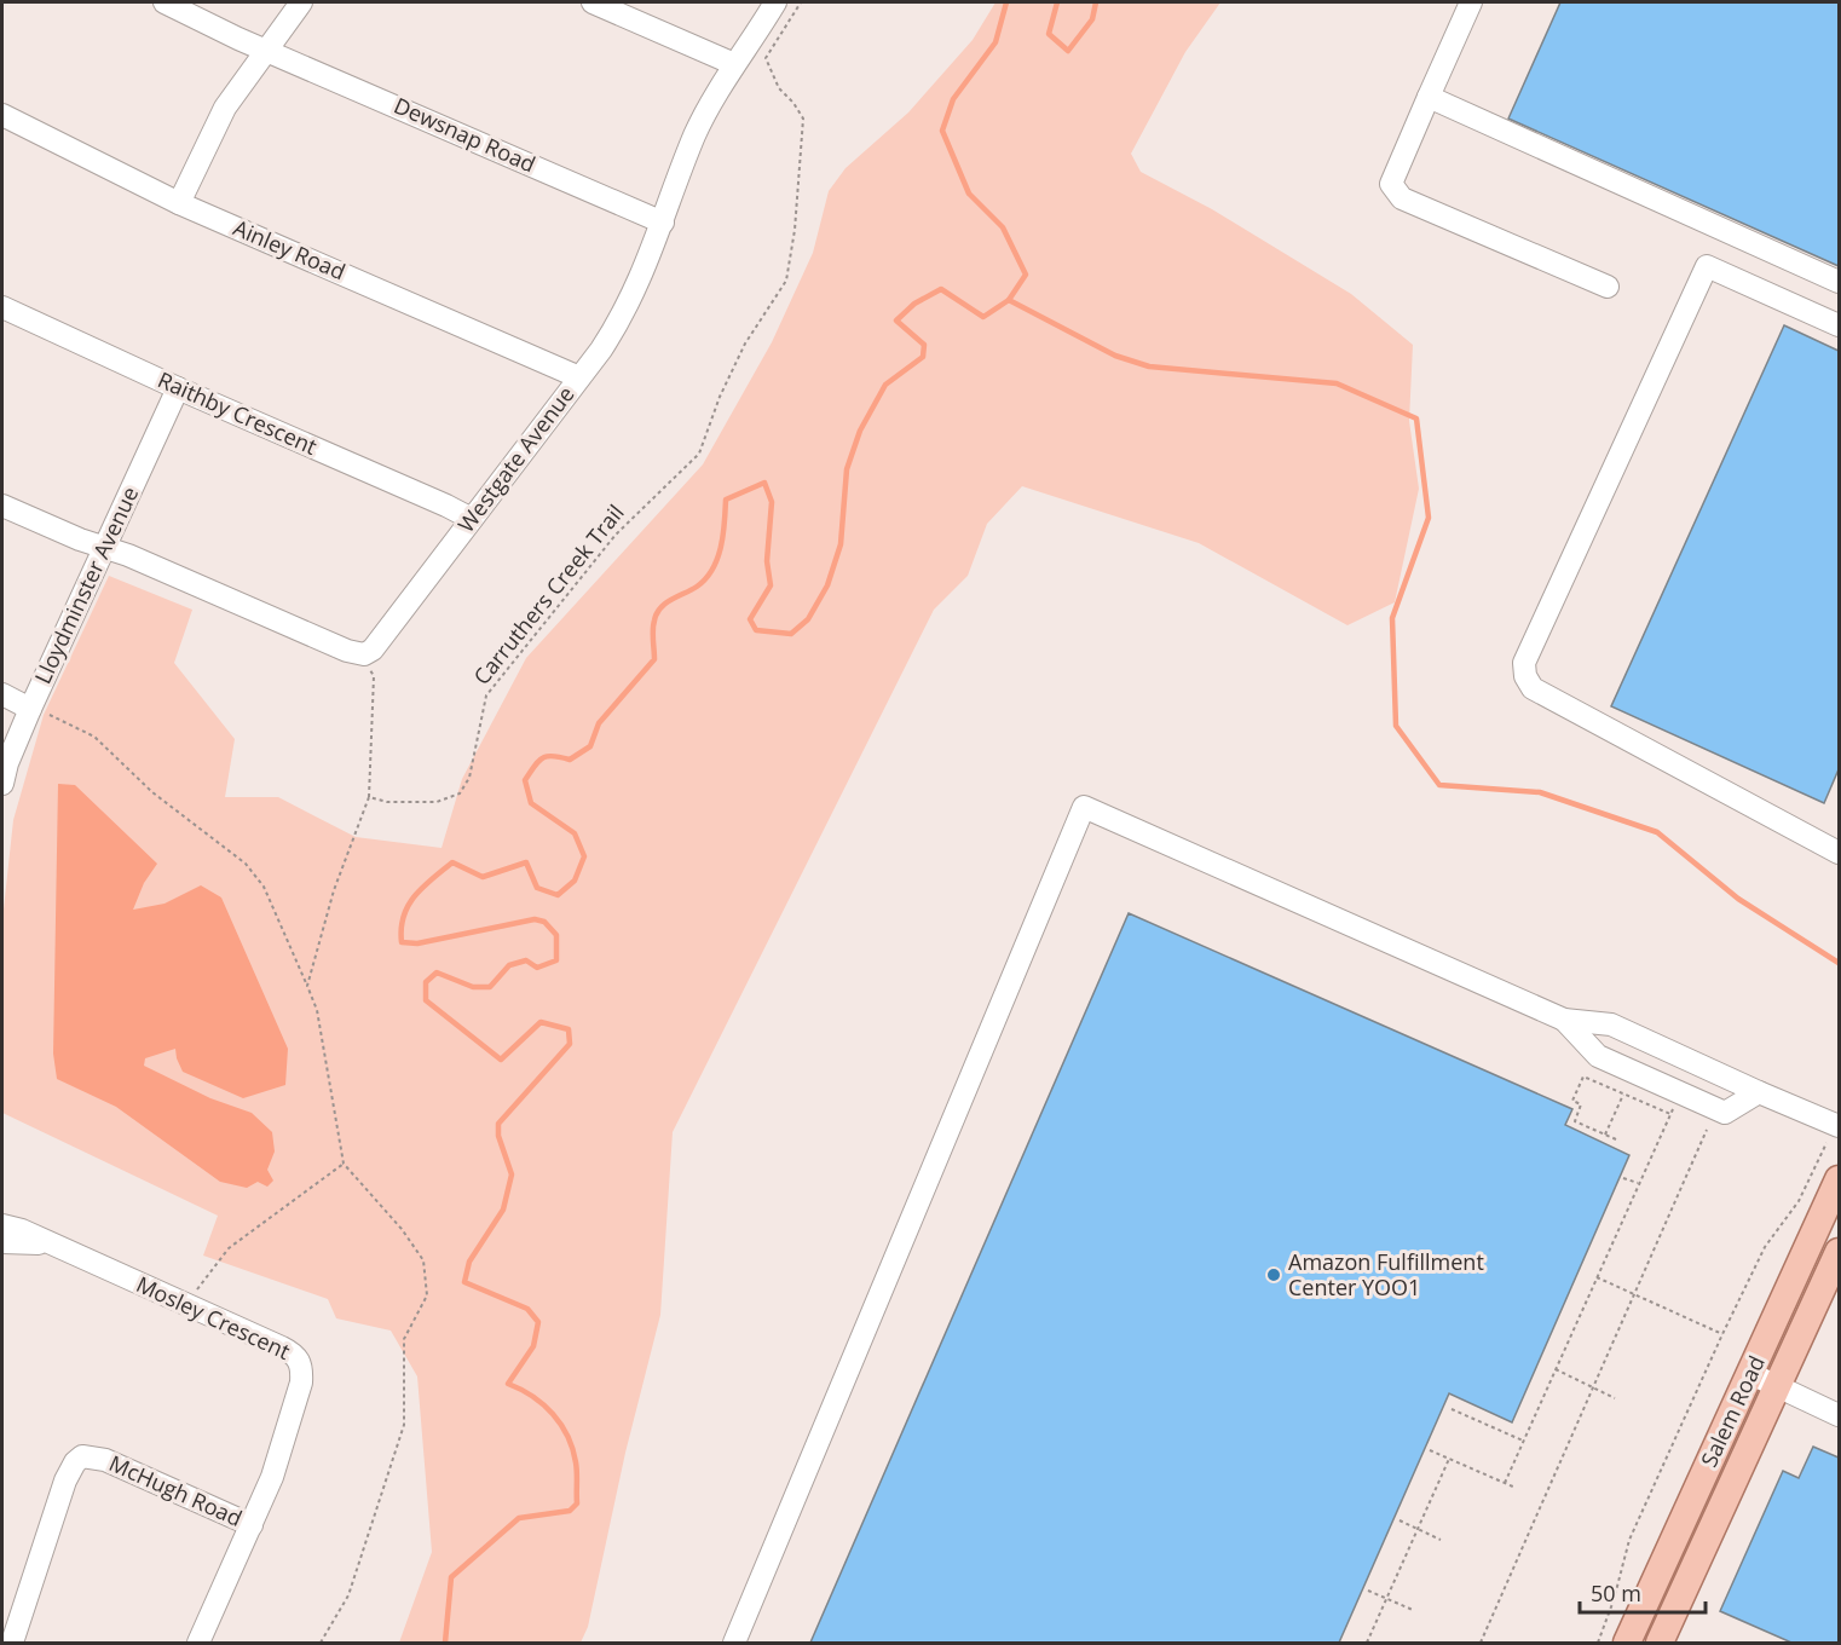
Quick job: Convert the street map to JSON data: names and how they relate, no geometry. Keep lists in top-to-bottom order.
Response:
{
  "streets": {
    "main road": ["Salem Road"],
    "street": [
      "Dewsnap Road",
      "Ainley Road",
      "Raithby Crescent",
      "Westgate Avenue",
      "Lloydminster Avenue",
      "Mosley Crescent",
      "McHugh Road"
    ],
    "path": ["Carruthers Creek Trail"]
  },
  "crossings": [
    ["Dewsnap Road", "Westgate Avenue"],
    ["Ainley Road", "Westgate Avenue"],
    ["Raithby Crescent", "Westgate Avenue"],
    ["Raithby Crescent", "Lloydminster Avenue"],
    ["Mosley Crescent", "McHugh Road"]
  ],
  "places": ["Amazon Fulfillment Center YOO1"],
  "scale_bar": "50 m"
}
